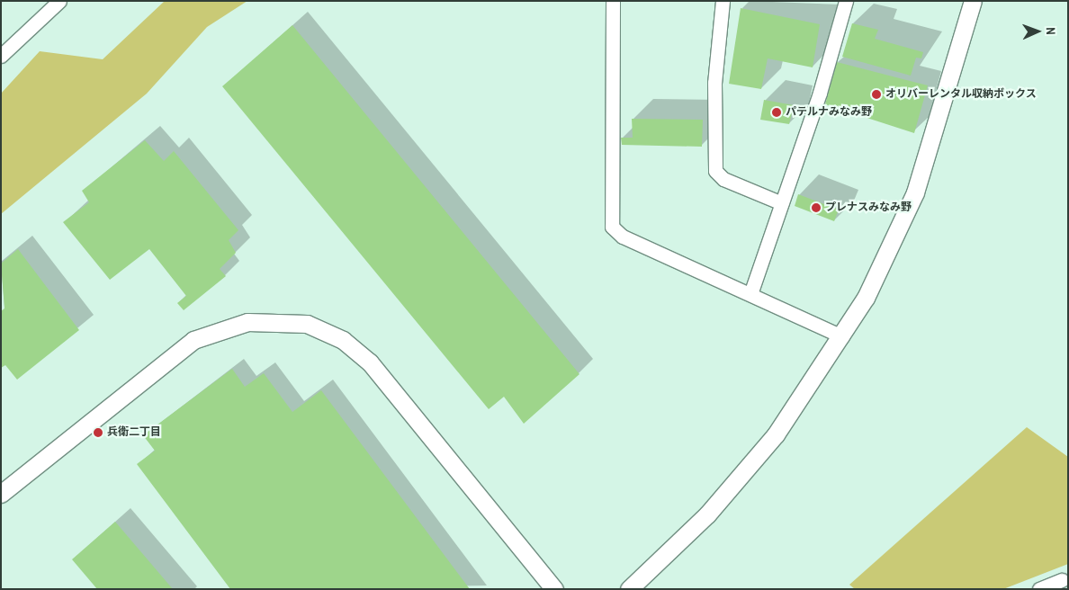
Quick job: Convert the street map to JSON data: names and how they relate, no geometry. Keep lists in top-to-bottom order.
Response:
{
  "places": [
    "オリバーレンタル収納ボックス",
    "パテルナみなみ野",
    "プレナスみなみ野",
    "兵衛二丁目"
  ],
  "north": "right"
}
